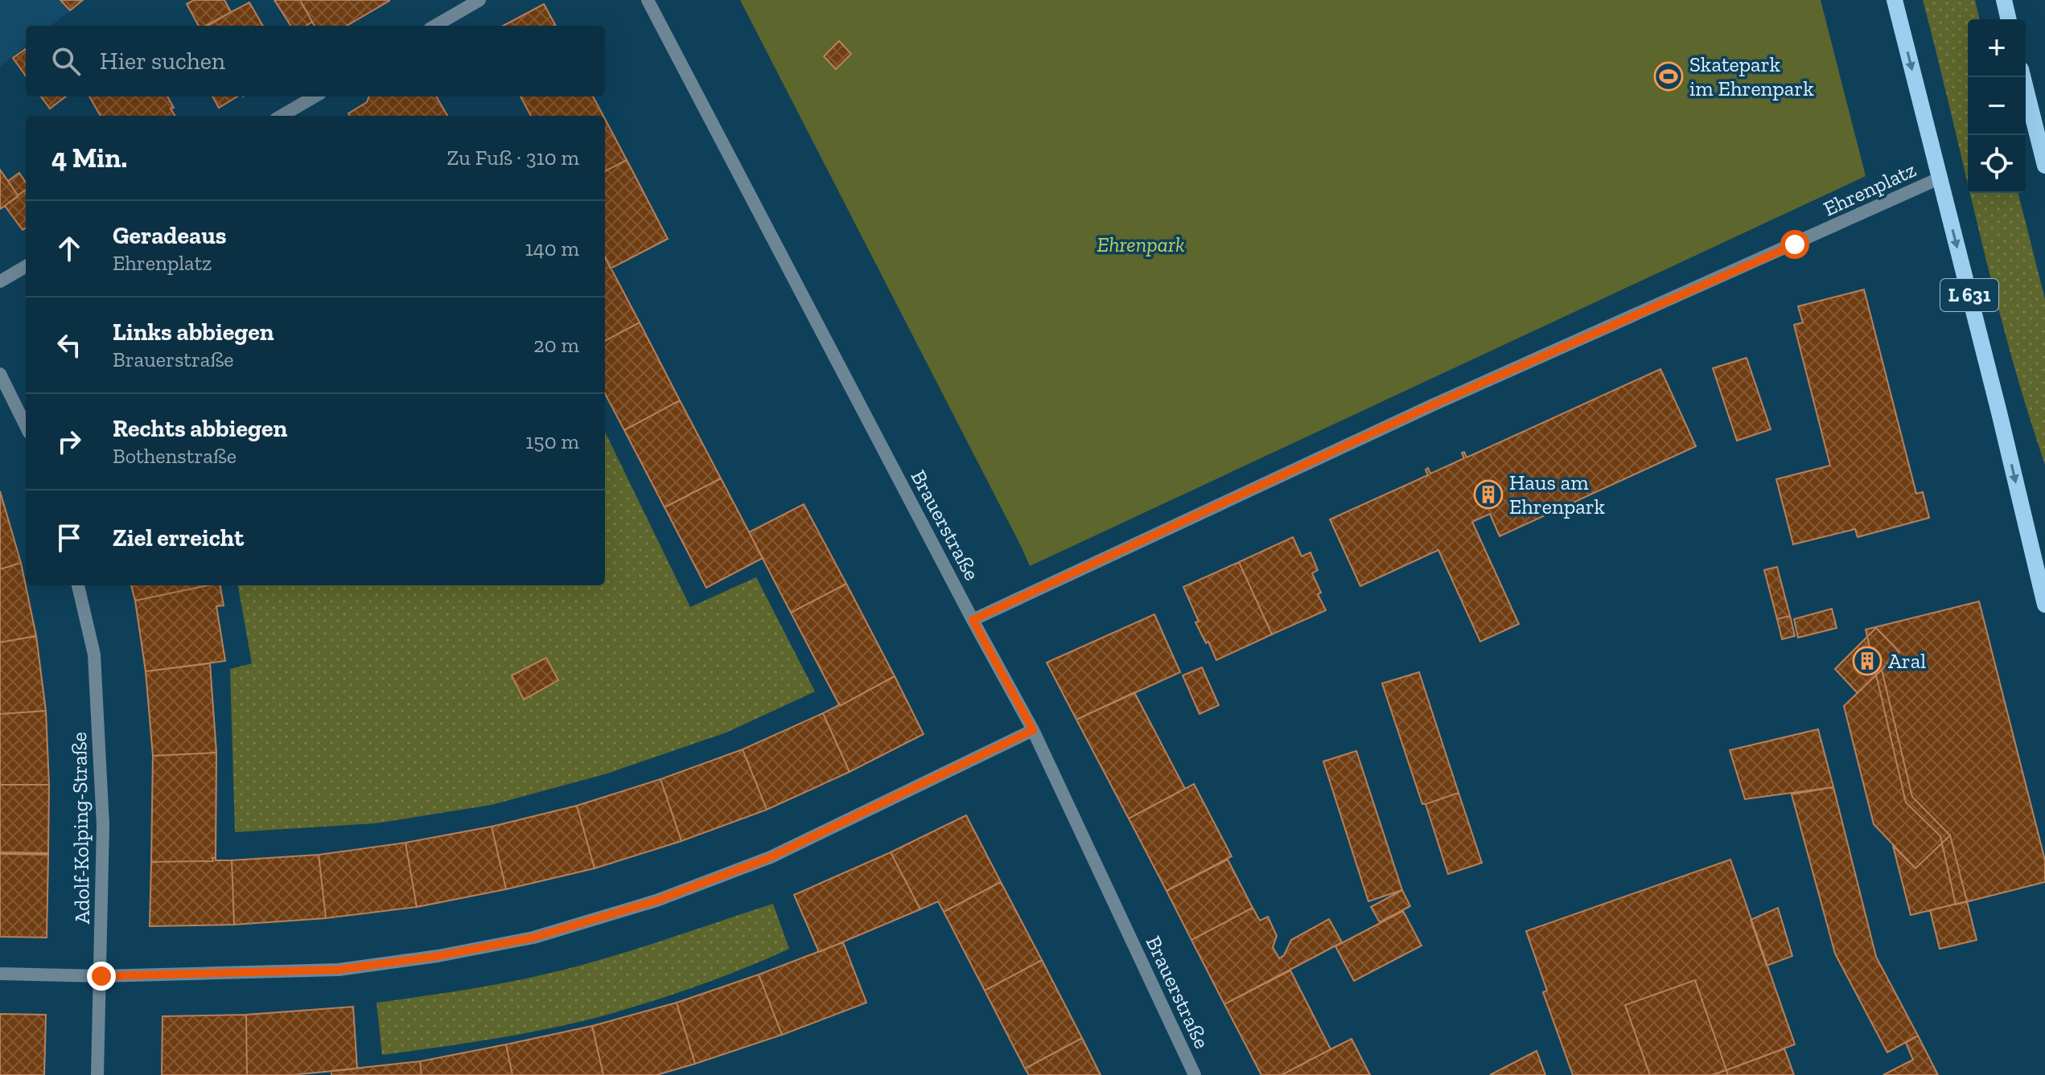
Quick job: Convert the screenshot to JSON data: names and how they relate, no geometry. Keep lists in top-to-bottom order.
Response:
{
  "streets": {
    "main road": ["L 631"],
    "street": ["Ehrenplatz", "Brauerstraße", "Adolf-Kolping-Straße"]
  },
  "crossings": [
    ["Ehrenplatz", "L 631"],
    ["Ehrenplatz", "Brauerstraße"]
  ],
  "parks": ["Ehrenpark"],
  "places": {
    "sports": ["Skatepark im Ehrenpark"],
    "building": ["Haus am Ehrenpark", "Aral"]
  },
  "page": {
    "map_buttons": ["+", "−"],
    "search": "Hier suchen",
    "heading": ["4 Min.", "Zu Fuß · 310 m"],
    "list": [
      ["Geradeaus", "Ehrenplatz", "140 m"],
      ["Links abbiegen", "Brauerstraße", "20 m"],
      ["Rechts abbiegen", "Bothenstraße", "150 m"],
      "Ziel erreicht"
    ]
  }
}
